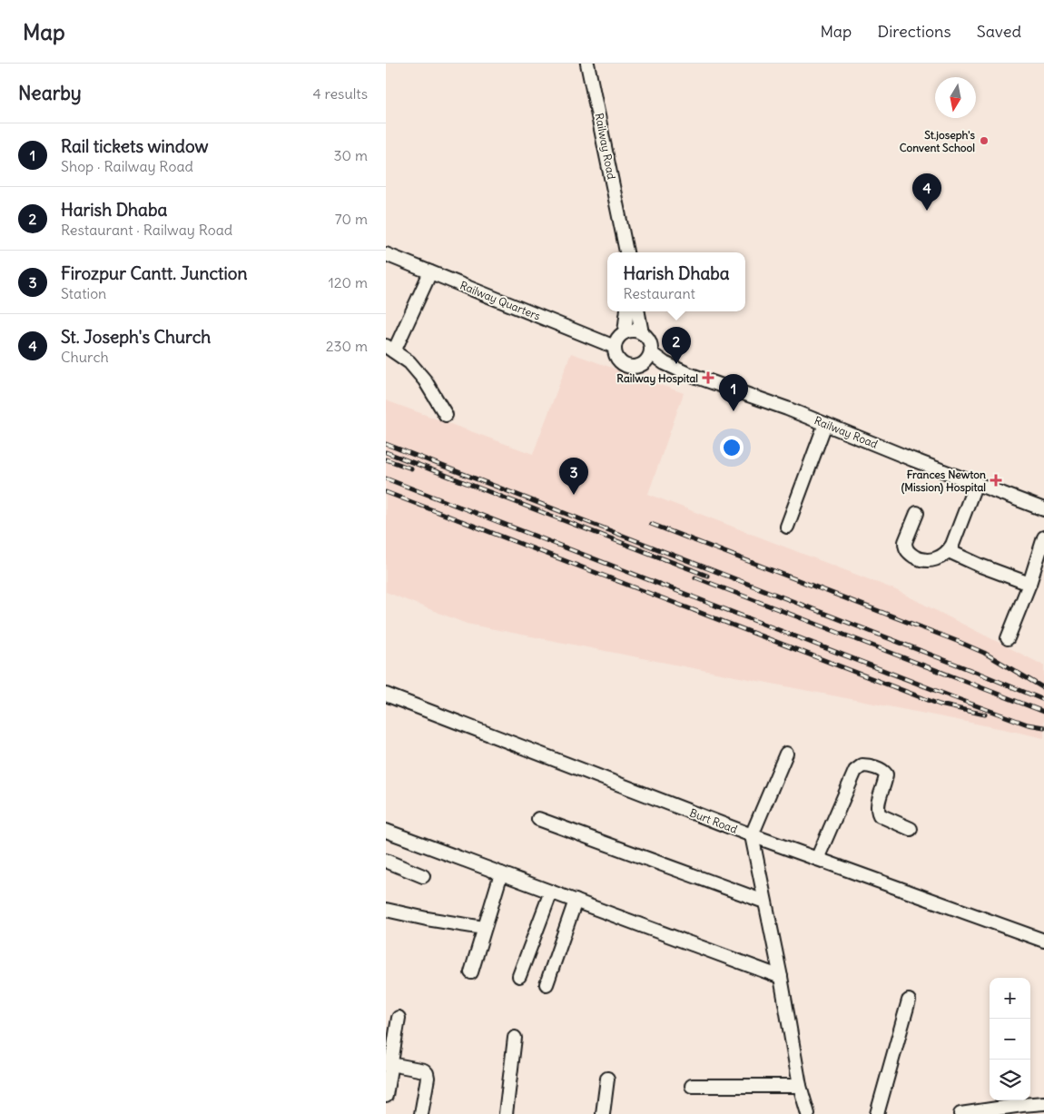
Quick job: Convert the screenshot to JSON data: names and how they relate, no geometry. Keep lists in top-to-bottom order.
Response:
{
  "streets": {
    "street": ["Railway Road", "Railway Quarters", "Burt Road"]
  },
  "crossings": [
    ["Railway Road", "Railway Quarters"]
  ],
  "places": {
    "other": ["St.joseph's Convent School"],
    "health": ["Railway Hospital", "Frances Newton (Mission) Hospital"]
  },
  "north": "bottom",
  "page": {
    "header": "Map",
    "nav": ["Map", "Directions", "Saved"],
    "heading": ["Nearby", "4 results"],
    "list": [
      {
        "mark": "1",
        "name": "Rail tickets window",
        "note": "Shop · Railway Road",
        "value": "30 m"
      },
      {
        "mark": "2",
        "name": "Harish Dhaba",
        "note": "Restaurant · Railway Road",
        "value": "70 m"
      },
      {
        "mark": "3",
        "name": "Firozpur Cantt. Junction",
        "note": "Station",
        "value": "120 m"
      },
      {
        "mark": "4",
        "name": "St. Joseph's Church",
        "note": "Church",
        "value": "230 m"
      }
    ],
    "pins": [
      "4",
      "2",
      "1",
      "3"
    ],
    "popup": ["Harish Dhaba", "Restaurant"],
    "map_buttons": ["+", "−"]
  }
}
